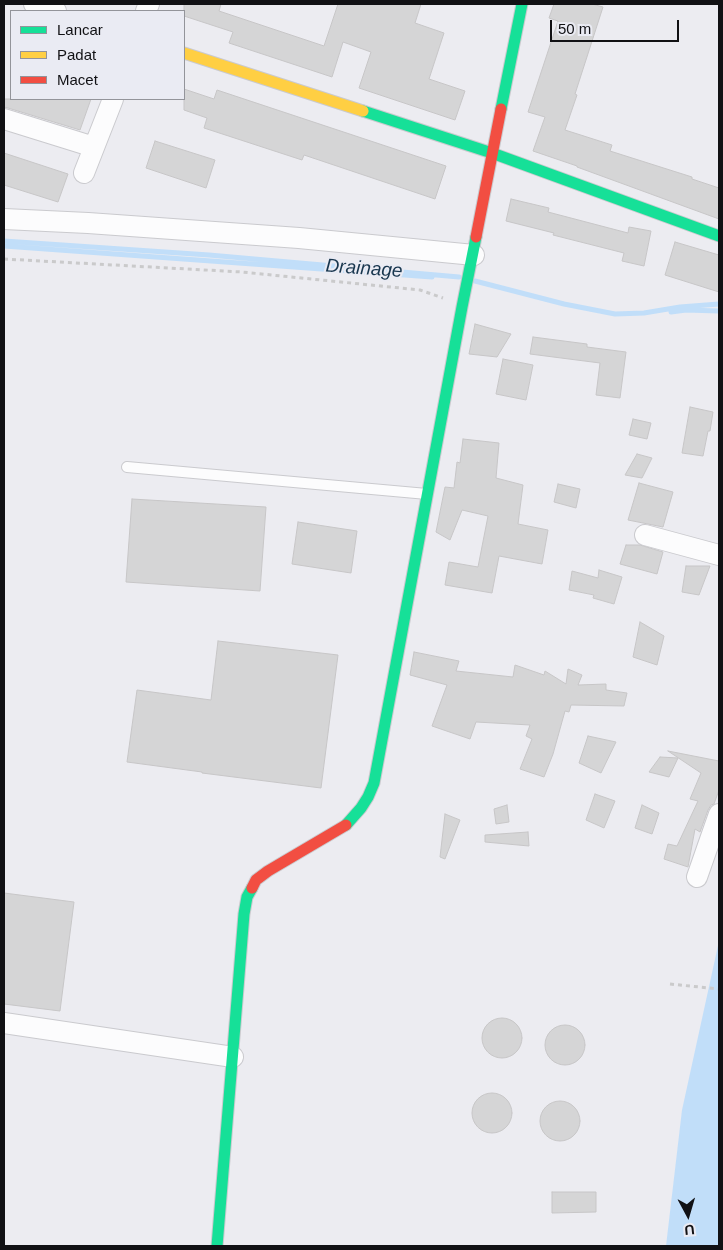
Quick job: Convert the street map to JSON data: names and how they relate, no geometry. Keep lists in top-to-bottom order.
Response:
{
  "water": ["Drainage"],
  "legend": ["Lancar", "Padat", "Macet"],
  "scale_bar": "50 m",
  "north": "bottom"
}
